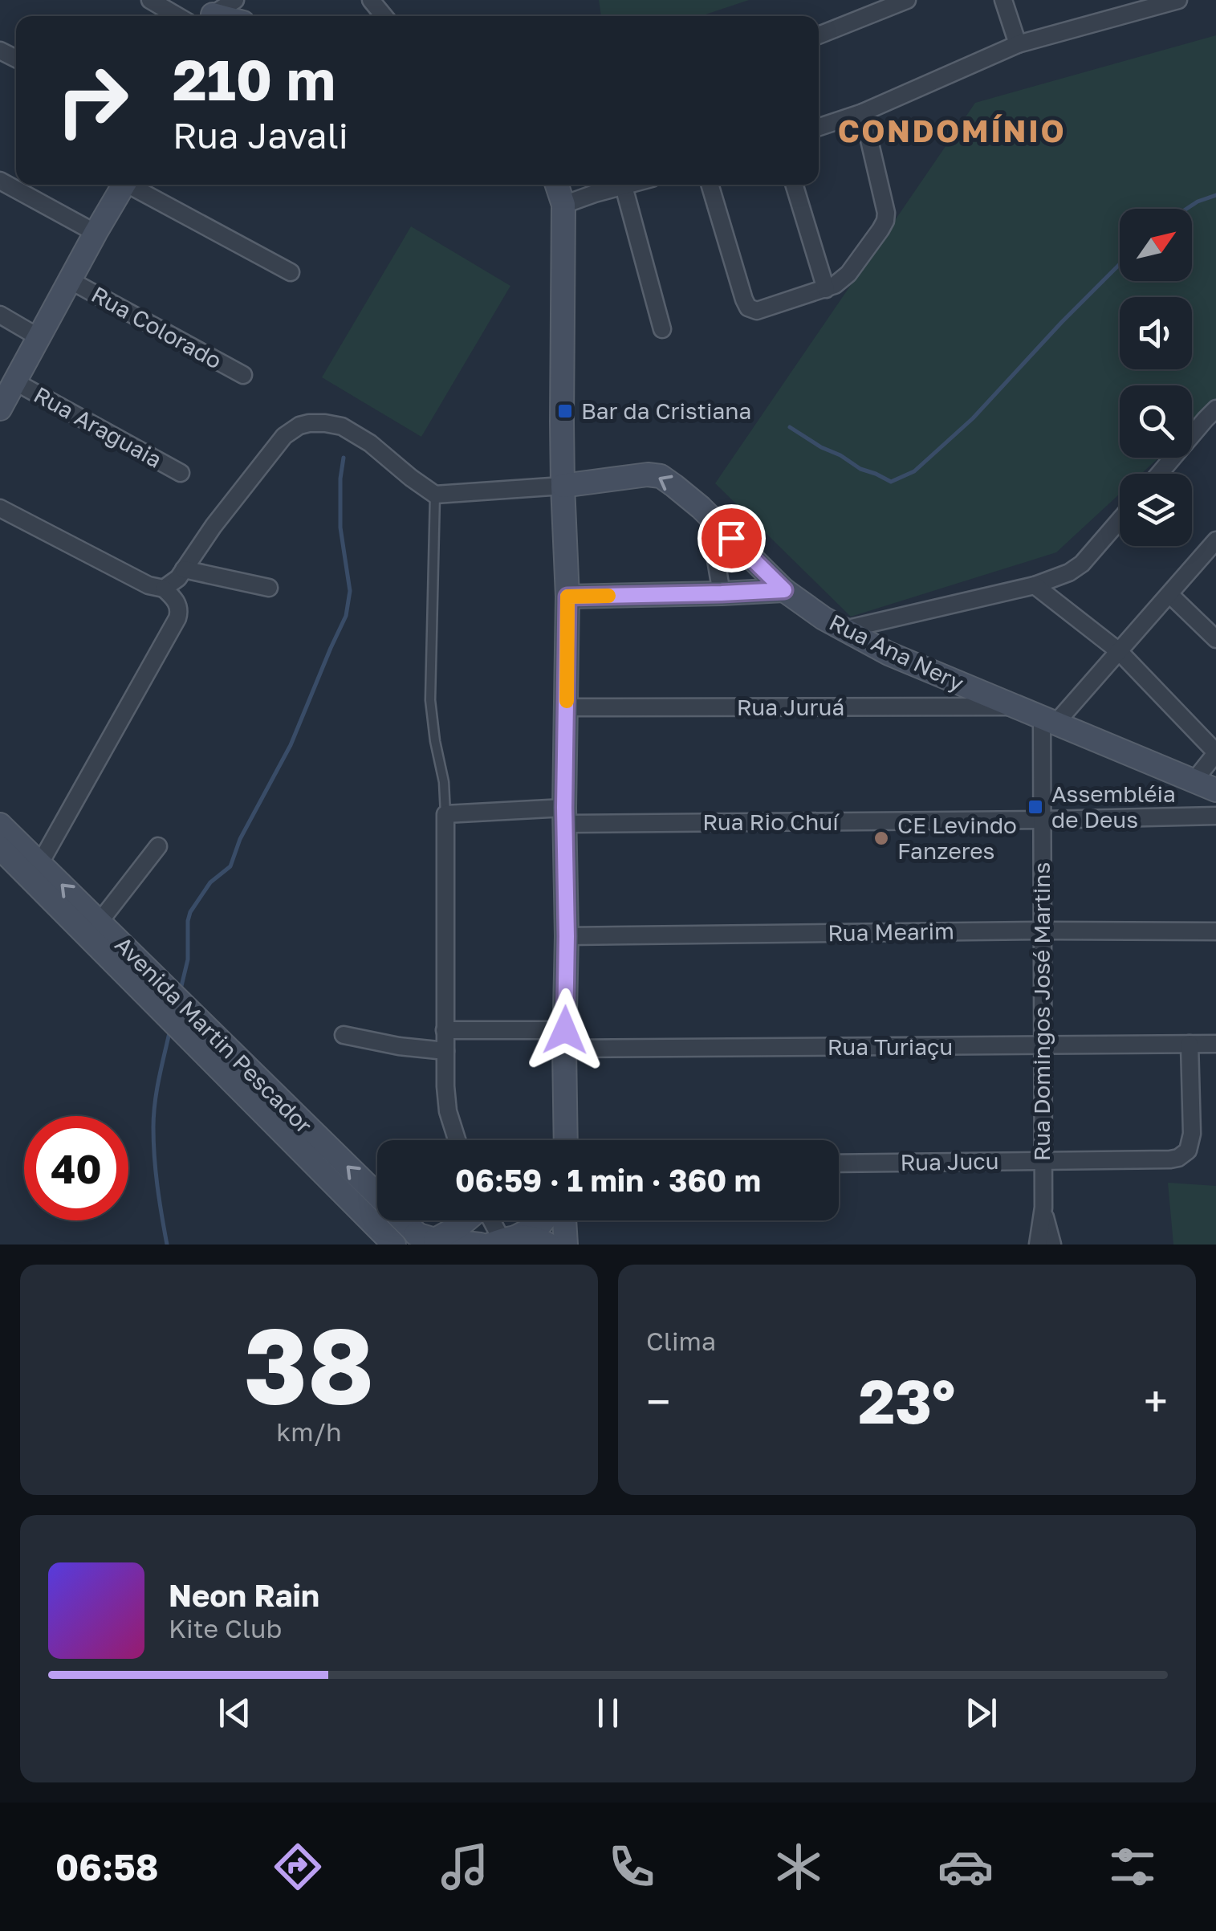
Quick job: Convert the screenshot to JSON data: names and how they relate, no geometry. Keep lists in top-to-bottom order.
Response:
{
  "streets": {
    "street": [
      "Rua Colorado",
      "Rua Araguaia",
      "Rua Ana Nery",
      "Rua Juruá",
      "Rua Rio Chuí",
      "Rua Mearim",
      "Rua Domingos José Martins",
      "Avenida Martin Pescador",
      "Rua Turiaçu",
      "Rua Jucu"
    ]
  },
  "crossings": [
    ["Rua Ana Nery", "Rua Juruá"],
    ["Rua Ana Nery", "Rua Domingos José Martins"],
    ["Rua Rio Chuí", "Rua Domingos José Martins"],
    ["Rua Mearim", "Rua Domingos José Martins"],
    ["Rua Domingos José Martins", "Rua Turiaçu"],
    ["Rua Domingos José Martins", "Rua Jucu"],
    ["Rua Turiaçu", "Rua Jucu"]
  ],
  "districts": ["CONDOMÍNIO"],
  "places": {
    "transit": ["Bar da Cristiana", "Assembléia de Deus"],
    "other": ["CE Levindo Fanzeres"]
  },
  "north": "top right",
  "page": {
    "turn": ["210 m", "Rua Javali"],
    "limit": "40",
    "trip": "06:59 · 1 min · 360 m",
    "tile": [
      ["38", "km/h"],
      "Clima"
    ],
    "heat": ["−", "23°", "+"],
    "song": ["Neon Rain", "Kite Club"],
    "tabs": "06:58"
  }
}
